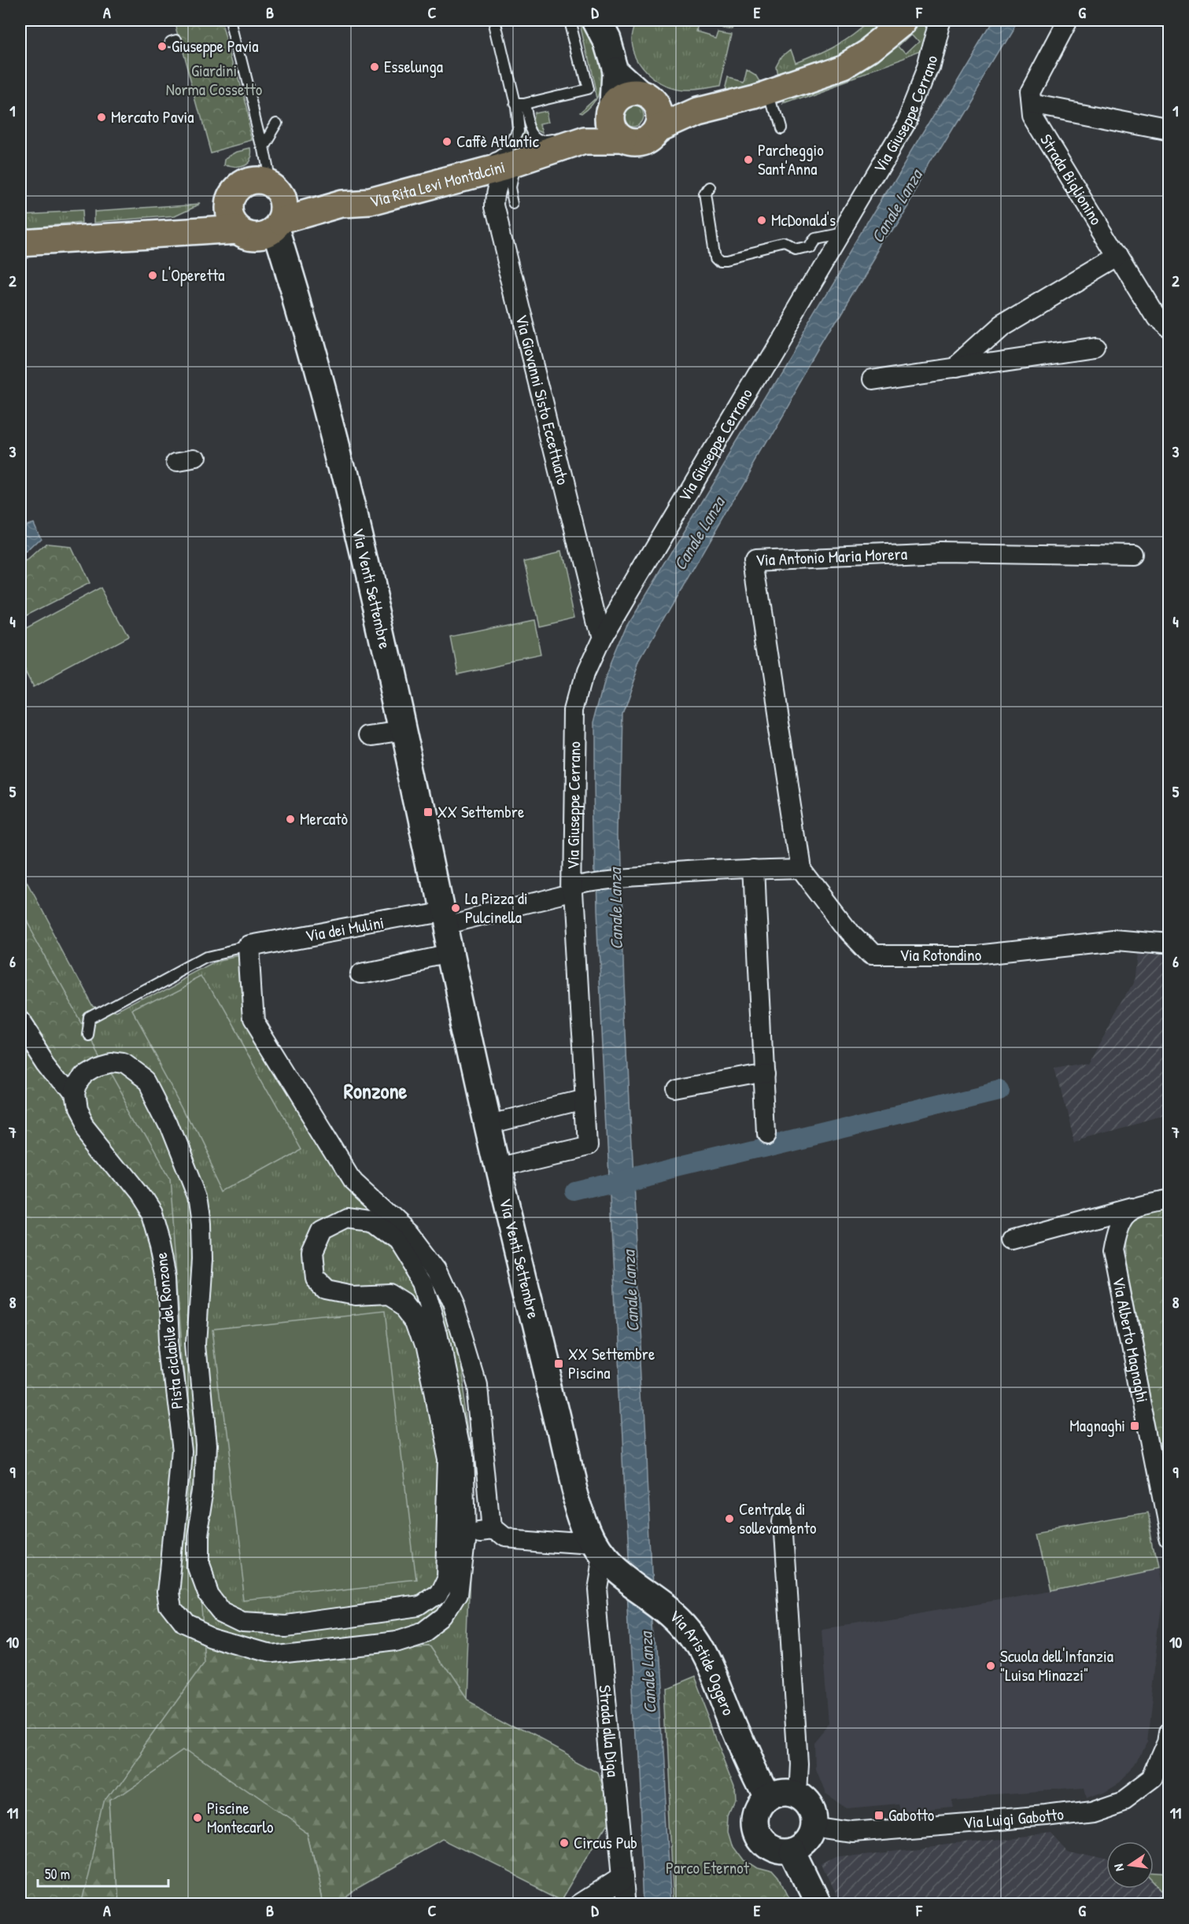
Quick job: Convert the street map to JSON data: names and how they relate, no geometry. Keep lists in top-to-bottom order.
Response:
{
  "streets": {
    "main road": ["Via Rita Levi Montalcini", "Via Venti Settembre", "Via Aristide Oggero"],
    "street": [
      "Via Giuseppe Cerrano",
      "Strada Biglionino",
      "Via Giovanni Sisto Eccettuato",
      "Via Antonio Maria Morera",
      "Via dei Mulini",
      "Via Rotondino",
      "Pista ciclabile del Ronzone",
      "Via Alberto Magnaghi",
      "Strada alla Diga",
      "Via Luigi Gabotto"
    ]
  },
  "crossings": [
    ["Via Giuseppe Cerrano", "Via Giovanni Sisto Eccettuato"],
    ["Via Giuseppe Cerrano", "Via Venti Settembre"],
    ["Via Rita Levi Montalcini", "Via Giovanni Sisto Eccettuato"],
    ["Via Rita Levi Montalcini", "Via Venti Settembre"],
    ["Via Antonio Maria Morera", "Via Rotondino"],
    ["Via Venti Settembre", "Via dei Mulini"],
    ["Via Venti Settembre", "Via Aristide Oggero"],
    ["Via Venti Settembre", "Strada alla Diga"],
    ["Via Aristide Oggero", "Strada alla Diga"],
    ["Via Aristide Oggero", "Via Luigi Gabotto"]
  ],
  "districts": ["Ronzone"],
  "water": ["Canale Lanza"],
  "parks": ["Giardini Norma Cossetto", "Parco Eternot"],
  "places": {
    "other": [
      "Giuseppe Pavia",
      "Esselunga",
      "Mercato Pavia",
      "Caffè Atlantic",
      "Parcheggio Sant'Anna",
      "McDonald's",
      "L'Operetta",
      "Mercatò",
      "La Pizza di Pulcinella",
      "Centrale di sollevamento",
      "Scuola dell'Infanzia \"Luisa Minazzi\"",
      "Piscine Montecarlo",
      "Circus Pub"
    ],
    "transit": [
      "XX Settembre",
      "XX Settembre Piscina",
      "Magnaghi",
      "Gabotto"
    ]
  },
  "scale_bar": "50 m",
  "north": "left",
  "grid": {
    "columns": [
      "A",
      "B",
      "C",
      "D",
      "E",
      "F",
      "G"
    ],
    "rows": [
      "1",
      "2",
      "3",
      "4",
      "5",
      "6",
      "7",
      "8",
      "9",
      "10",
      "11"
    ]
  }
}
